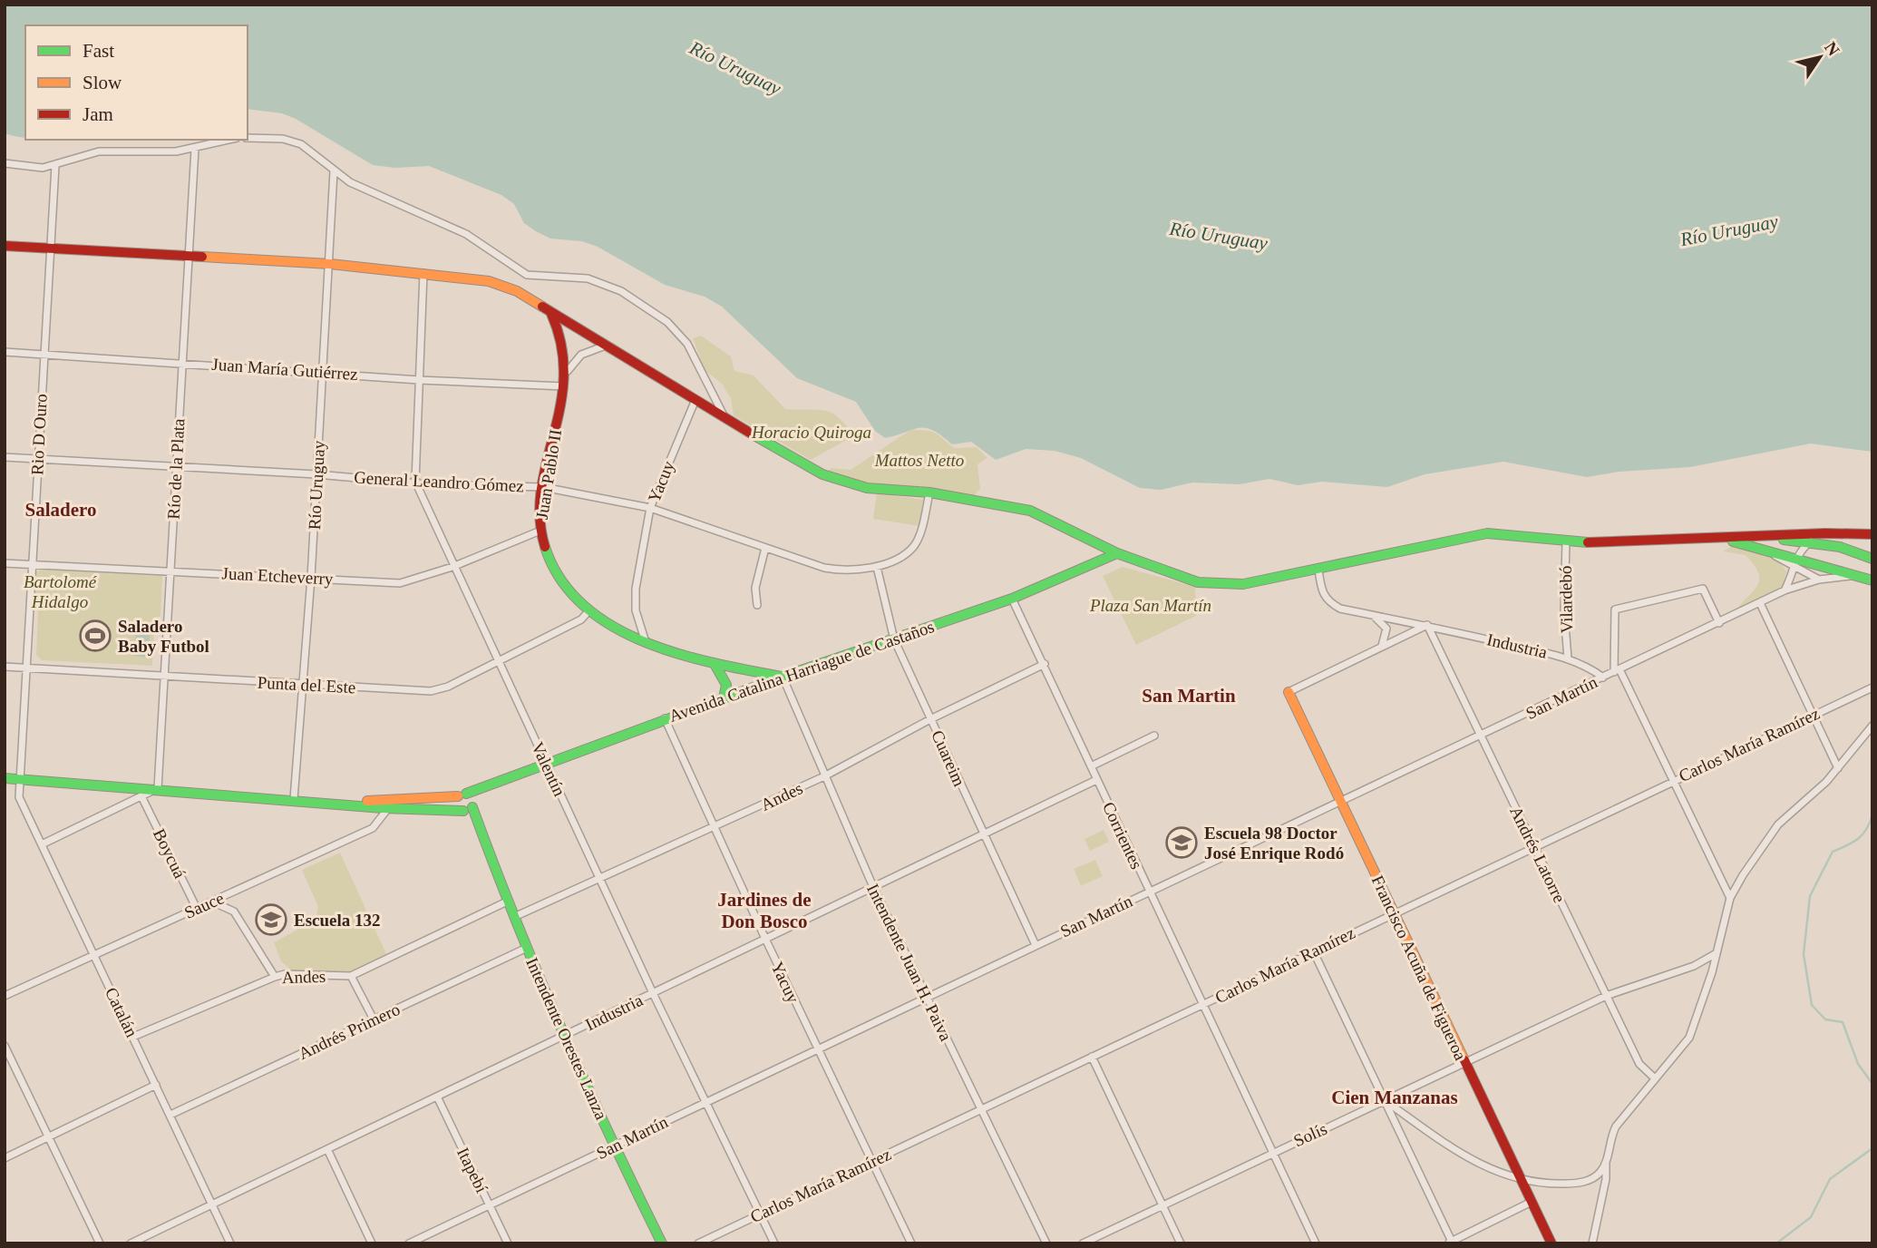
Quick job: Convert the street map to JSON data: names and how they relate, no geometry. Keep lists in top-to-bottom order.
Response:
{
  "streets": {
    "street": [
      "Juan María Gutiérrez",
      "Rio D Ouro",
      "Río de la Plata",
      "Juan Pablo II",
      "General Leandro Gómez",
      "Yacuy",
      "Río Uruguay",
      "Juan Etcheverry",
      "Vilardebó",
      "Industria",
      "Avenida Catalina Harriague de Castaños",
      "Punta del Este",
      "San Martín",
      "Carlos María Ramírez",
      "Cuareim",
      "Valentín",
      "Andes",
      "Corrientes",
      "Boycuá",
      "Andrés Latorre",
      "Sauce",
      "Intendente Juan H. Paiva",
      "Francisco Acuña de Figueroa",
      "Catalán",
      "Andrés Primero",
      "Intendente Orestes Lanza",
      "Solís",
      "Itapebí"
    ]
  },
  "crossings": [
    ["Juan María Gutiérrez", "Rio D Ouro"],
    ["Juan María Gutiérrez", "Río de la Plata"],
    ["Juan María Gutiérrez", "Juan Pablo II"],
    ["Juan María Gutiérrez", "Río Uruguay"],
    ["Juan María Gutiérrez", "Valentín"],
    ["Rio D Ouro", "General Leandro Gómez"],
    ["Rio D Ouro", "Juan Etcheverry"],
    ["Rio D Ouro", "Avenida Catalina Harriague de Castaños"],
    ["Rio D Ouro", "Punta del Este"],
    ["Rio D Ouro", "Catalán"],
    ["Río de la Plata", "General Leandro Gómez"],
    ["Río de la Plata", "Juan Etcheverry"],
    ["Río de la Plata", "Avenida Catalina Harriague de Castaños"],
    ["Río de la Plata", "Punta del Este"],
    ["Juan Pablo II", "General Leandro Gómez"],
    ["Juan Pablo II", "Yacuy"],
    ["Juan Pablo II", "Juan Etcheverry"],
    ["Juan Pablo II", "Avenida Catalina Harriague de Castaños"],
    ["Juan Pablo II", "Punta del Este"],
    ["Juan Pablo II", "Intendente Juan H. Paiva"],
    ["General Leandro Gómez", "Yacuy"],
    ["General Leandro Gómez", "Río Uruguay"],
    ["General Leandro Gómez", "Cuareim"],
    ["General Leandro Gómez", "Valentín"],
    ["Yacuy", "Industria"],
    ["Yacuy", "Avenida Catalina Harriague de Castaños"],
    ["Yacuy", "San Martín"],
    ["Yacuy", "Carlos María Ramírez"],
    ["Yacuy", "Andes"],
    ["Río Uruguay", "Juan Etcheverry"],
    ["Río Uruguay", "Avenida Catalina Harriague de Castaños"],
    ["Río Uruguay", "Punta del Este"],
    ["Juan Etcheverry", "Valentín"],
    ["Vilardebó", "Industria"],
    ["Industria", "San Martín"],
    ["Industria", "Cuareim"],
    ["Industria", "Valentín"],
    ["Industria", "Corrientes"],
    ["Industria", "Andrés Latorre"],
    ["Industria", "Intendente Juan H. Paiva"],
    ["Industria", "Catalán"],
    ["Industria", "Intendente Orestes Lanza"],
    ["Industria", "Itapebí"],
    ["Avenida Catalina Harriague de Castaños", "Cuareim"],
    ["Avenida Catalina Harriague de Castaños", "Valentín"],
    ["Avenida Catalina Harriague de Castaños", "Corrientes"],
    ["Avenida Catalina Harriague de Castaños", "Sauce"],
    ["Avenida Catalina Harriague de Castaños", "Intendente Juan H. Paiva"],
    ["Avenida Catalina Harriague de Castaños", "Catalán"],
    ["Avenida Catalina Harriague de Castaños", "Intendente Orestes Lanza"],
    ["Punta del Este", "Valentín"],
    ["San Martín", "Cuareim"],
    ["San Martín", "Valentín"],
    ["San Martín", "Corrientes"],
    ["San Martín", "Andrés Latorre"],
    ["San Martín", "Intendente Juan H. Paiva"],
    ["San Martín", "Francisco Acuña de Figueroa"],
    ["San Martín", "Intendente Orestes Lanza"],
    ["San Martín", "Itapebí"],
    ["Carlos María Ramírez", "Valentín"],
    ["Carlos María Ramírez", "Corrientes"],
    ["Carlos María Ramírez", "Andrés Latorre"],
    ["Carlos María Ramírez", "Intendente Juan H. Paiva"],
    ["Carlos María Ramírez", "Francisco Acuña de Figueroa"],
    ["Cuareim", "Andes"],
    ["Valentín", "Andes"],
    ["Andes", "Corrientes"],
    ["Andes", "Intendente Juan H. Paiva"],
    ["Andes", "Catalán"],
    ["Andes", "Intendente Orestes Lanza"],
    ["Corrientes", "Solís"],
    ["Boycuá", "Sauce"],
    ["Andrés Latorre", "Solís"],
    ["Sauce", "Catalán"],
    ["Francisco Acuña de Figueroa", "Solís"],
    ["Catalán", "Andrés Primero"],
    ["Andrés Primero", "Intendente Orestes Lanza"]
  ],
  "districts": [
    "Saladero",
    "San Martin",
    "Jardines de Don Bosco",
    "Cien Manzanas"
  ],
  "water": ["Río Uruguay"],
  "parks": [
    "Horacio Quiroga",
    "Mattos Netto",
    "Bartolomé Hidalgo",
    "Plaza San Martín"
  ],
  "places": {
    "sports": ["Saladero Baby Futbol"],
    "school or university": ["Escuela 98 Doctor José Enrique Rodó", "Escuela 132"]
  },
  "legend": ["Fast", "Slow", "Jam"],
  "north": "top right"
}
